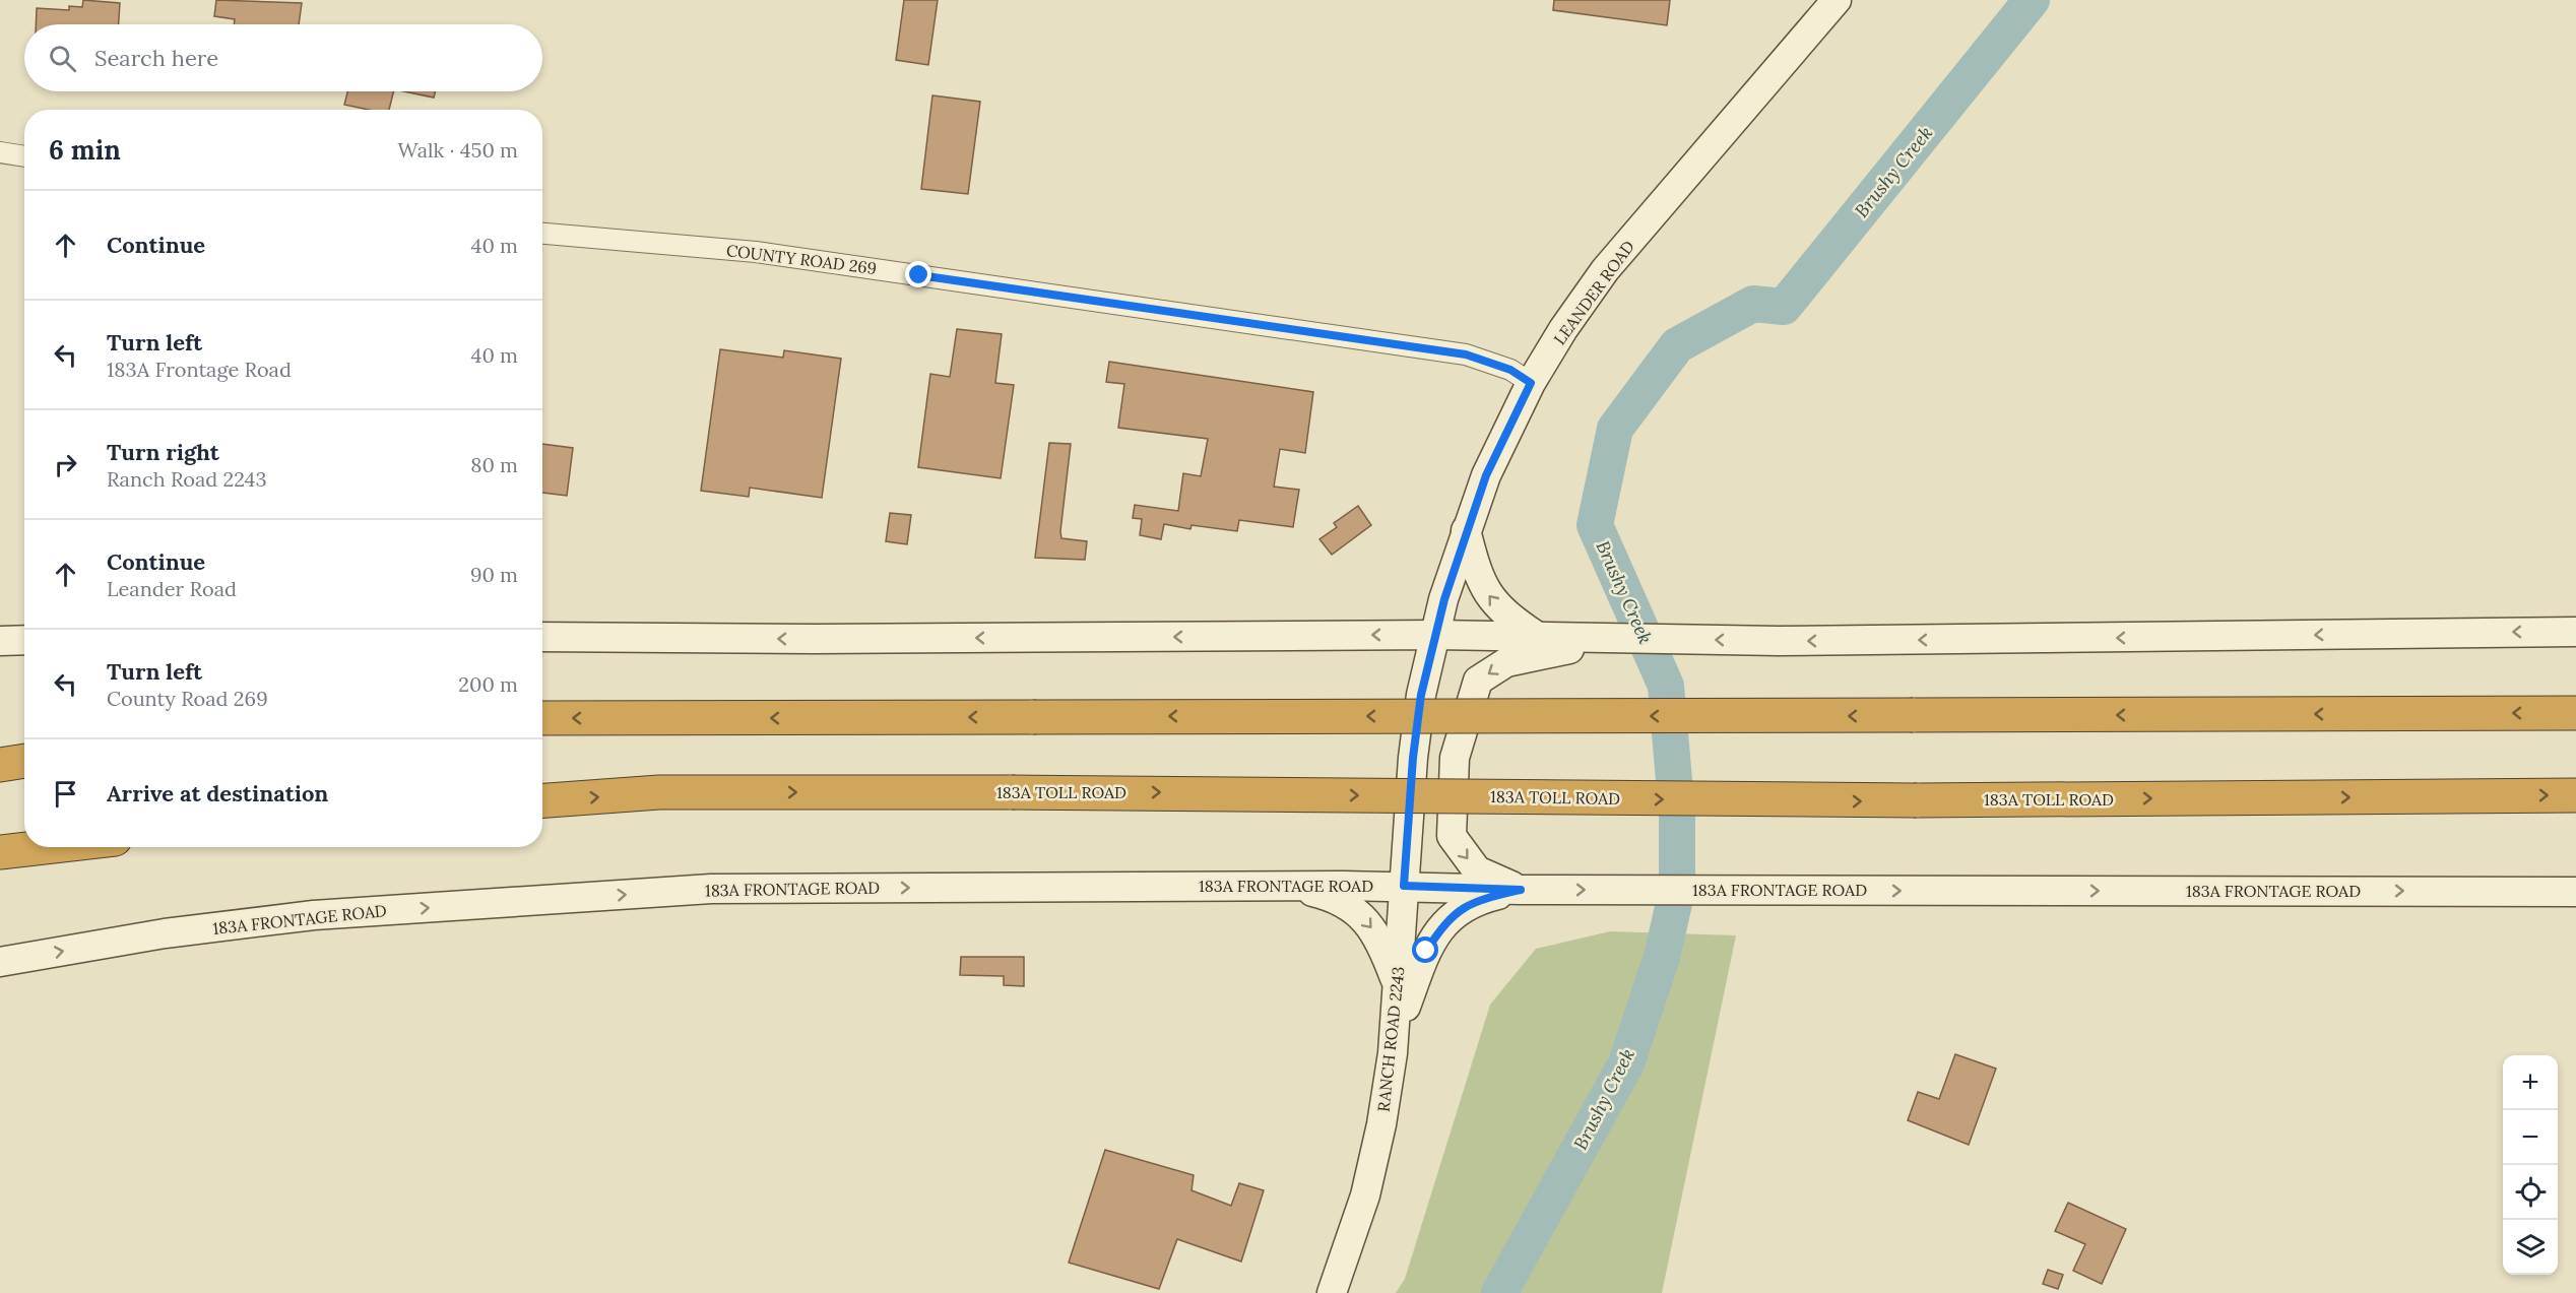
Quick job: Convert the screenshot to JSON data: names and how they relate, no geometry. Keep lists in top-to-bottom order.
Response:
{
  "streets": {
    "highway": ["183A TOLL ROAD"],
    "main road": ["LEANDER ROAD", "183A FRONTAGE ROAD", "RANCH ROAD 2243"],
    "street": ["COUNTY ROAD 269"]
  },
  "crossings": [
    ["COUNTY ROAD 269", "LEANDER ROAD"],
    ["LEANDER ROAD", "RANCH ROAD 2243"],
    ["183A FRONTAGE ROAD", "RANCH ROAD 2243"]
  ],
  "water": ["Brushy Creek"],
  "page": {
    "search": "Search here",
    "heading": ["6 min", "Walk · 450 m"],
    "list": [
      ["Continue", "40 m"],
      ["Turn left", "183A Frontage Road", "40 m"],
      ["Turn right", "Ranch Road 2243", "80 m"],
      ["Continue", "Leander Road", "90 m"],
      ["Turn left", "County Road 269", "200 m"],
      "Arrive at destination"
    ],
    "map_buttons": ["+", "−"]
  }
}
